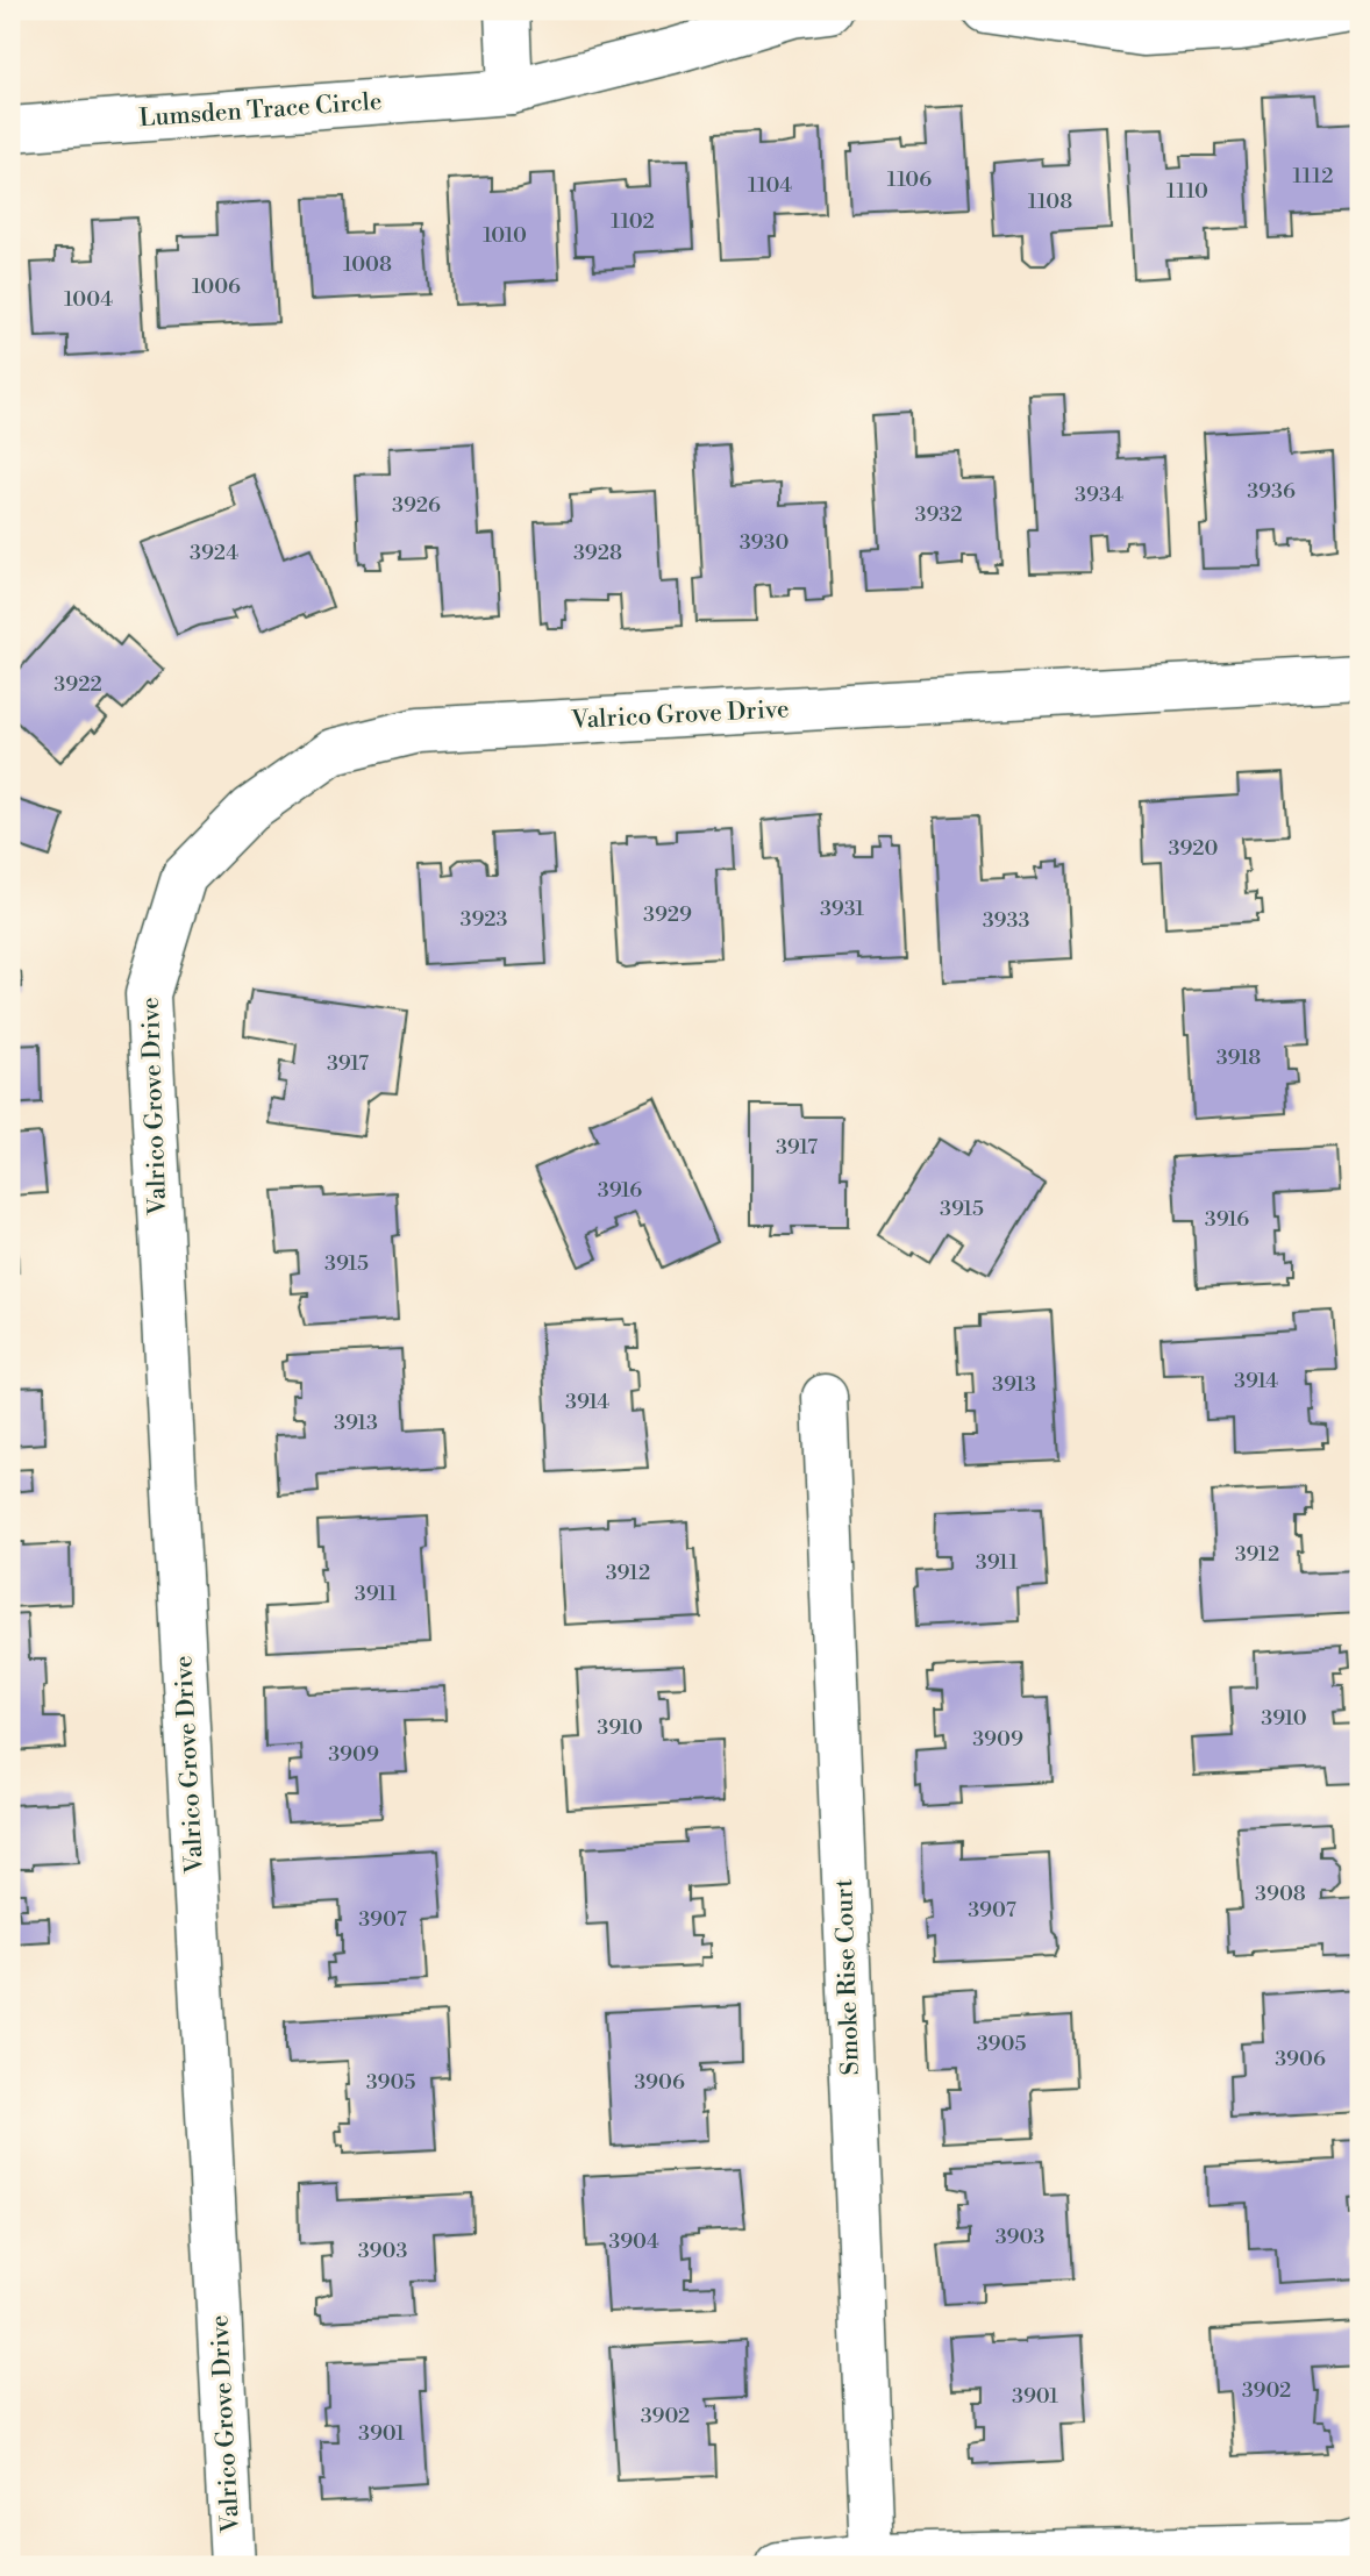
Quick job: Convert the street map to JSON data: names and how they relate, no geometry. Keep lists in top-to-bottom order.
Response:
{
  "streets": {
    "street": ["Lumsden Trace Circle", "Valrico Grove Drive", "Smoke Rise Court"]
  },
  "house_numbers": [
    "1112",
    "1106",
    "1104",
    "1110",
    "1108",
    "1102",
    "1010",
    "1008",
    "1006",
    "1004",
    "3936",
    "3934",
    "3926",
    "3932",
    "3930",
    "3924",
    "3928",
    "3922",
    "3920",
    "3931",
    "3929",
    "3923",
    "3933",
    "3918",
    "3917",
    "3917",
    "3916",
    "3915",
    "3916",
    "3915",
    "3914",
    "3913",
    "3914",
    "3913",
    "3912",
    "3911",
    "3912",
    "3911",
    "3910",
    "3910",
    "3909",
    "3909",
    "3908",
    "3907",
    "3907",
    "3905",
    "3906",
    "3905",
    "3906",
    "3903",
    "3904",
    "3903",
    "3902",
    "3901",
    "3902",
    "3901"
  ]
}
